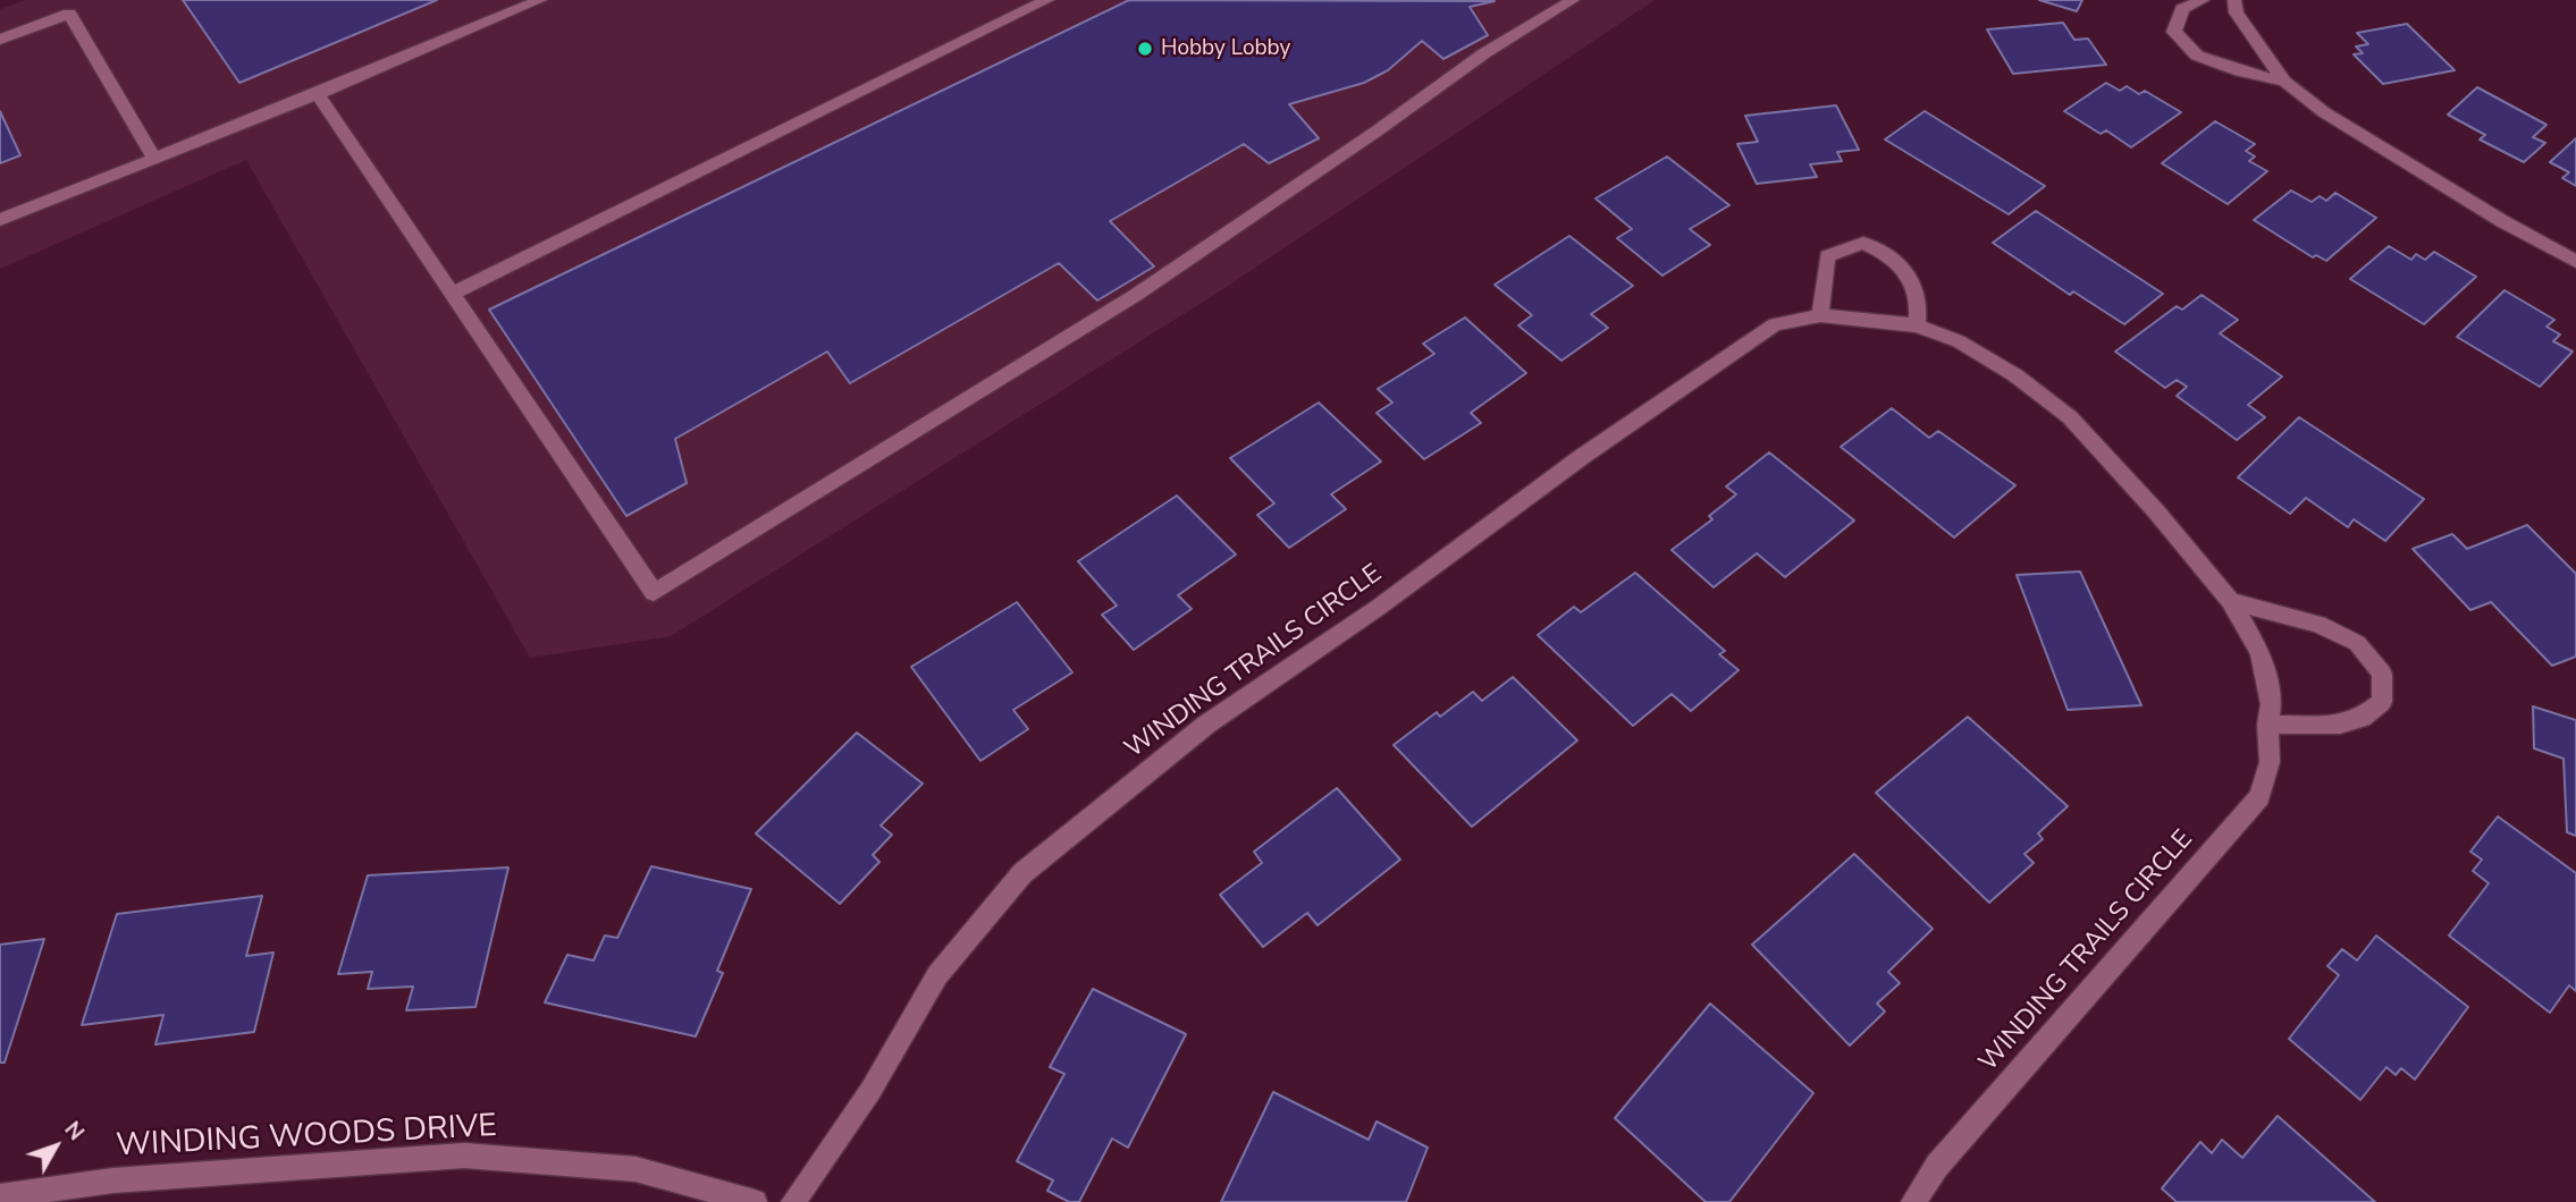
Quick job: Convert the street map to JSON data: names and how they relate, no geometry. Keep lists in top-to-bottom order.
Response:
{
  "streets": {
    "street": ["WINDING TRAILS CIRCLE", "WINDING WOODS DRIVE"]
  },
  "places": ["Hobby Lobby"],
  "north": "top right"
}
